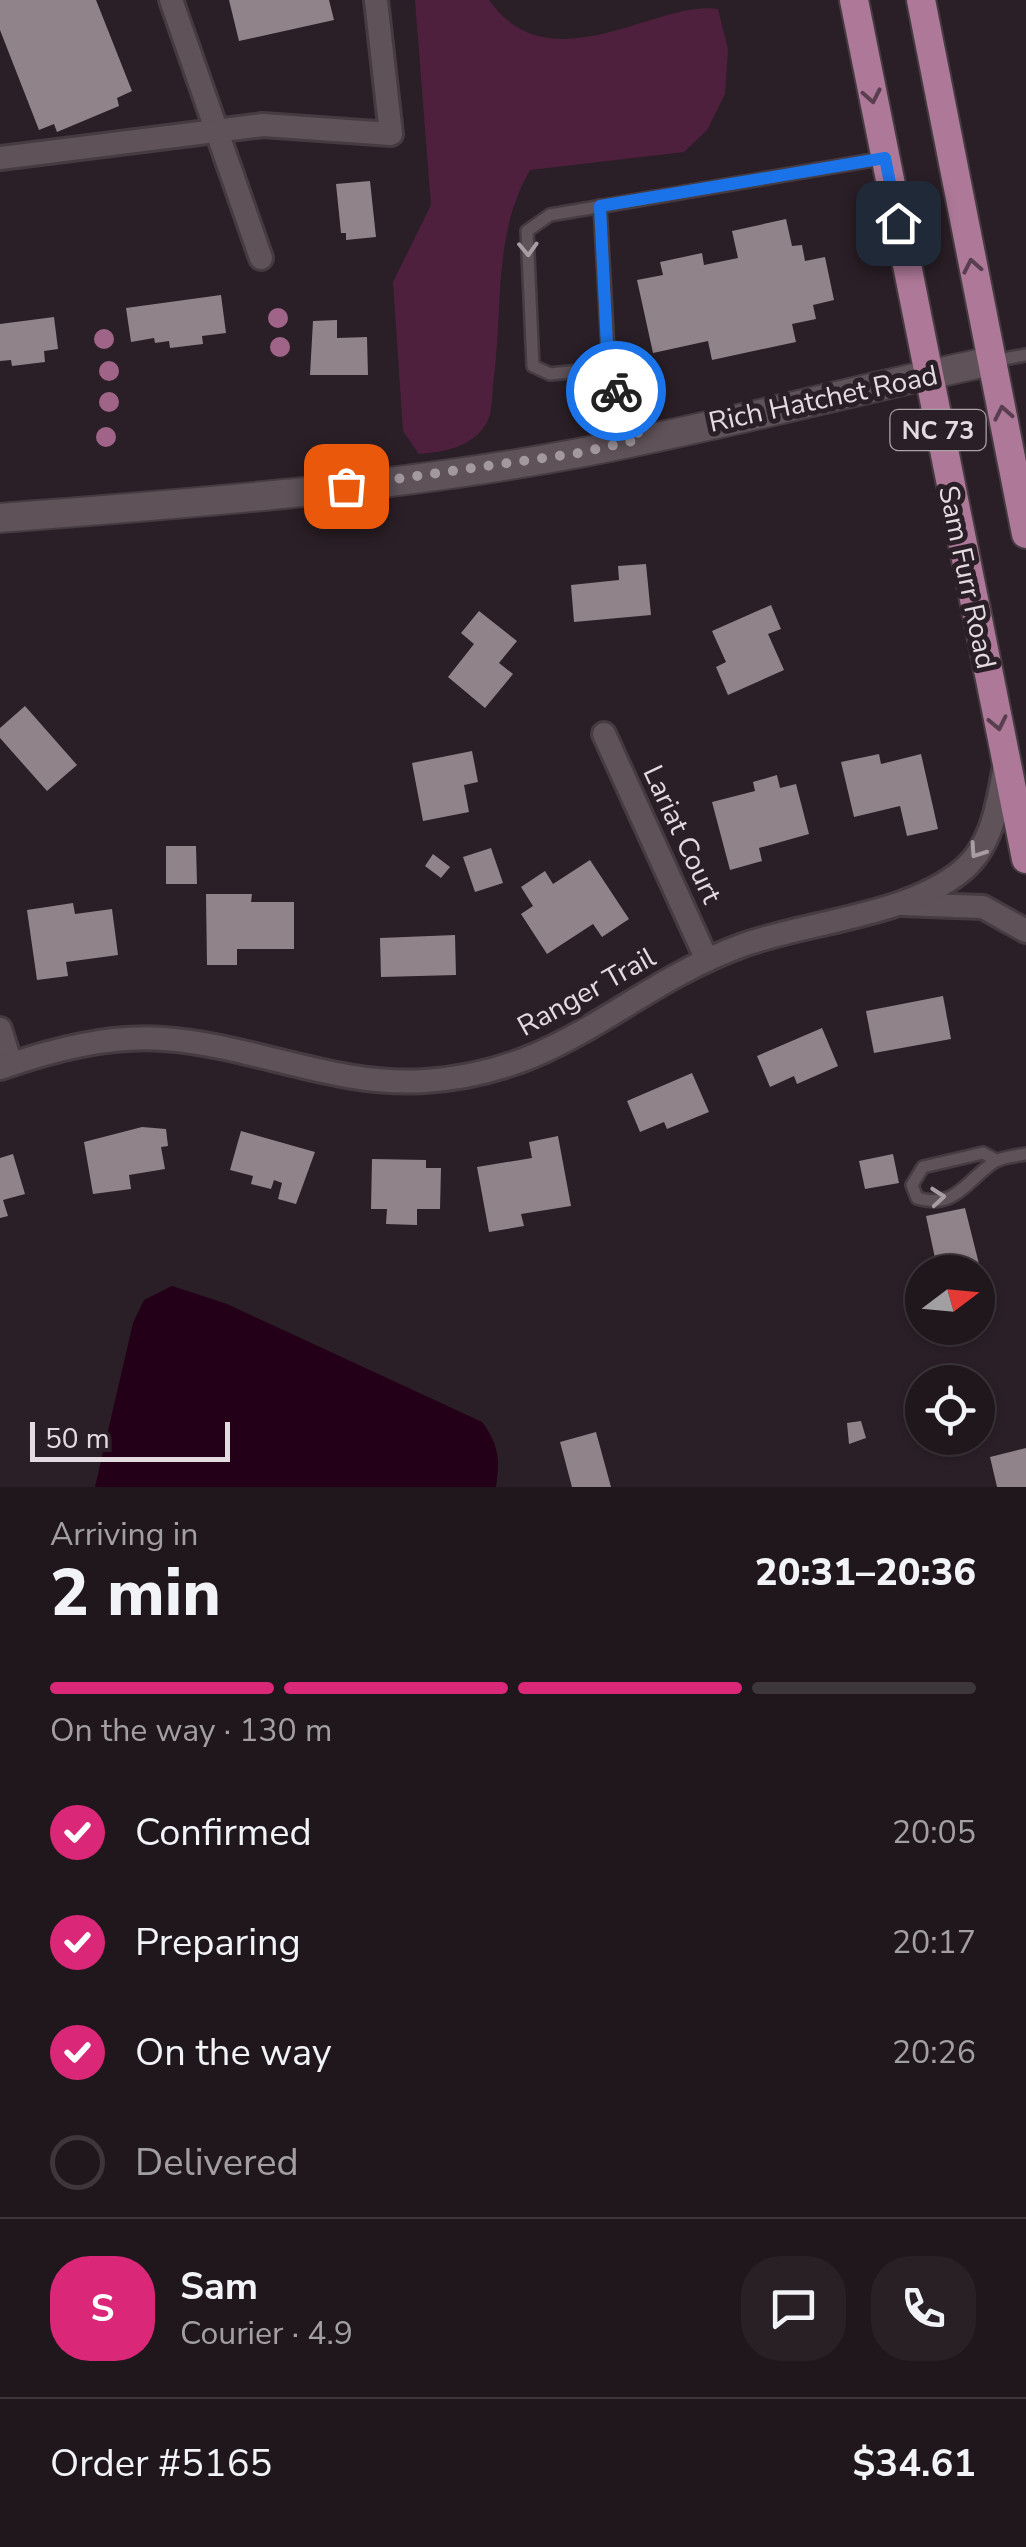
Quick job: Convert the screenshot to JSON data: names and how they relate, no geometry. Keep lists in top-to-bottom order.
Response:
{
  "streets": {
    "main road": ["NC 73", "Sam Furr Road"],
    "street": ["Rich Hatchet Road", "Lariat Court", "Ranger Trail"]
  },
  "crossings": [
    ["Rich Hatchet Road", "NC 73"],
    ["Rich Hatchet Road", "Sam Furr Road"],
    ["Sam Furr Road", "Ranger Trail"],
    ["Lariat Court", "Ranger Trail"]
  ],
  "scale_bar": "50 m",
  "north": "right",
  "page": {
    "scale": "50 m",
    "heading": ["2 min", "Arriving in", "20:31–20:36"],
    "panel": [
      "Sam",
      "Courier · 4.9",
      "Order #5165",
      "$34.61"
    ],
    "bar": "On the way · 130 m",
    "list": [
      ["Confirmed", "20:05"],
      ["Preparing", "20:17"],
      ["On the way", "20:26"],
      "Delivered"
    ],
    "round": "S"
  }
}
